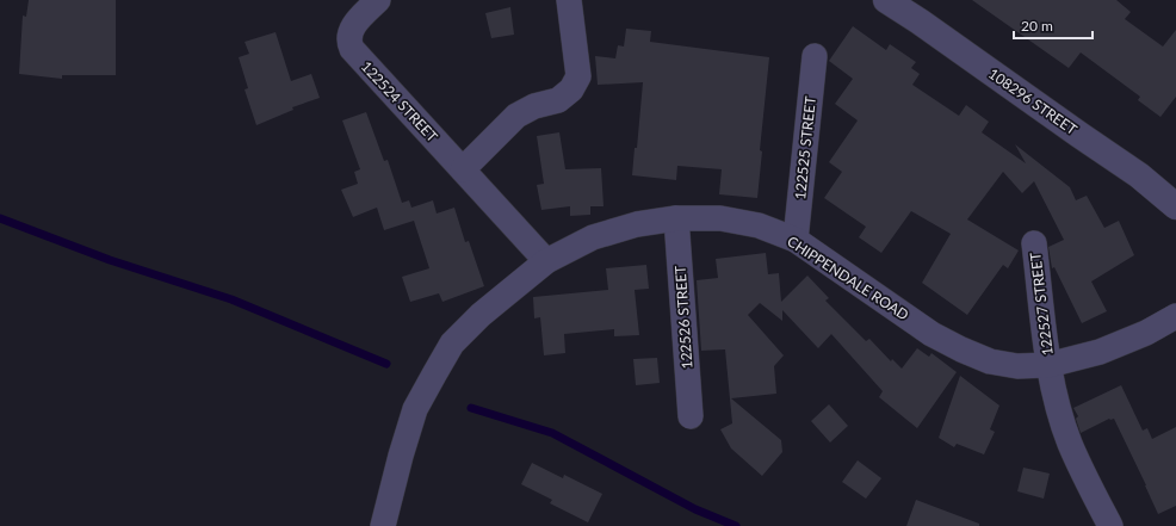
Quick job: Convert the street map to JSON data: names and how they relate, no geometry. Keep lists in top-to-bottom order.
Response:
{
  "streets": {
    "street": [
      "122524 STREET",
      "108296 STREET",
      "122525 STREET",
      "CHIPPENDALE ROAD",
      "122527 STREET",
      "122526 STREET"
    ]
  },
  "crossings": [
    ["122524 STREET", "CHIPPENDALE ROAD"],
    ["122525 STREET", "CHIPPENDALE ROAD"],
    ["CHIPPENDALE ROAD", "122527 STREET"],
    ["CHIPPENDALE ROAD", "122526 STREET"]
  ],
  "scale_bar": "20 m"
}
